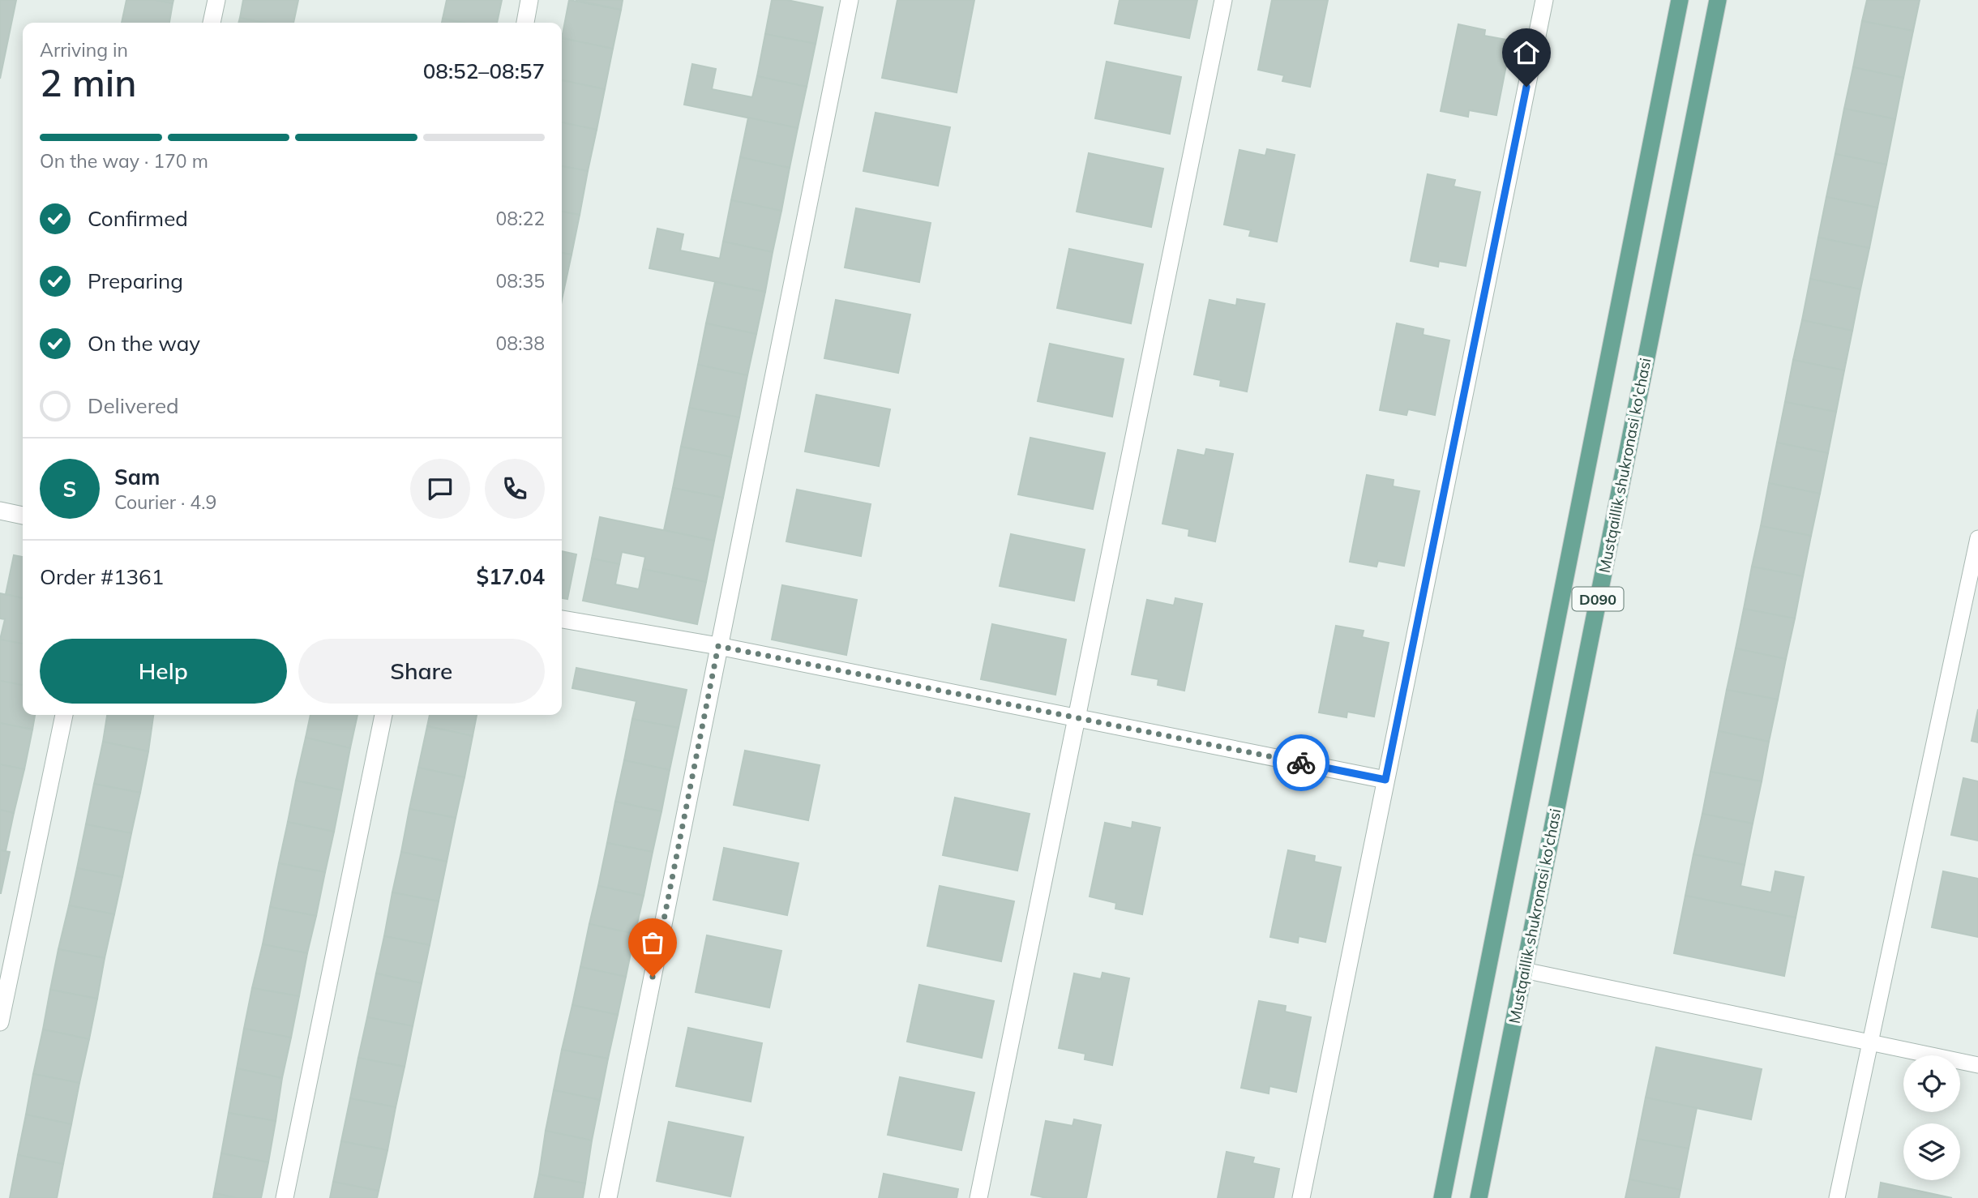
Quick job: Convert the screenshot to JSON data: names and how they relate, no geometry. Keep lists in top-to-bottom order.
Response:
{
  "streets": {
    "main road": ["Mustqaillik shukronasi ko'chasi", "D090"]
  },
  "page": {
    "heading": ["2 min", "Arriving in", "08:52–08:57"],
    "panel": [
      "Sam",
      "Courier · 4.9",
      "Order #1361",
      "$17.04"
    ],
    "bar": "On the way · 170 m",
    "list": [
      ["Confirmed", "08:22"],
      ["Preparing", "08:35"],
      ["On the way", "08:38"],
      "Delivered"
    ],
    "round": "S",
    "buttons": ["Help", "Share"]
  }
}
